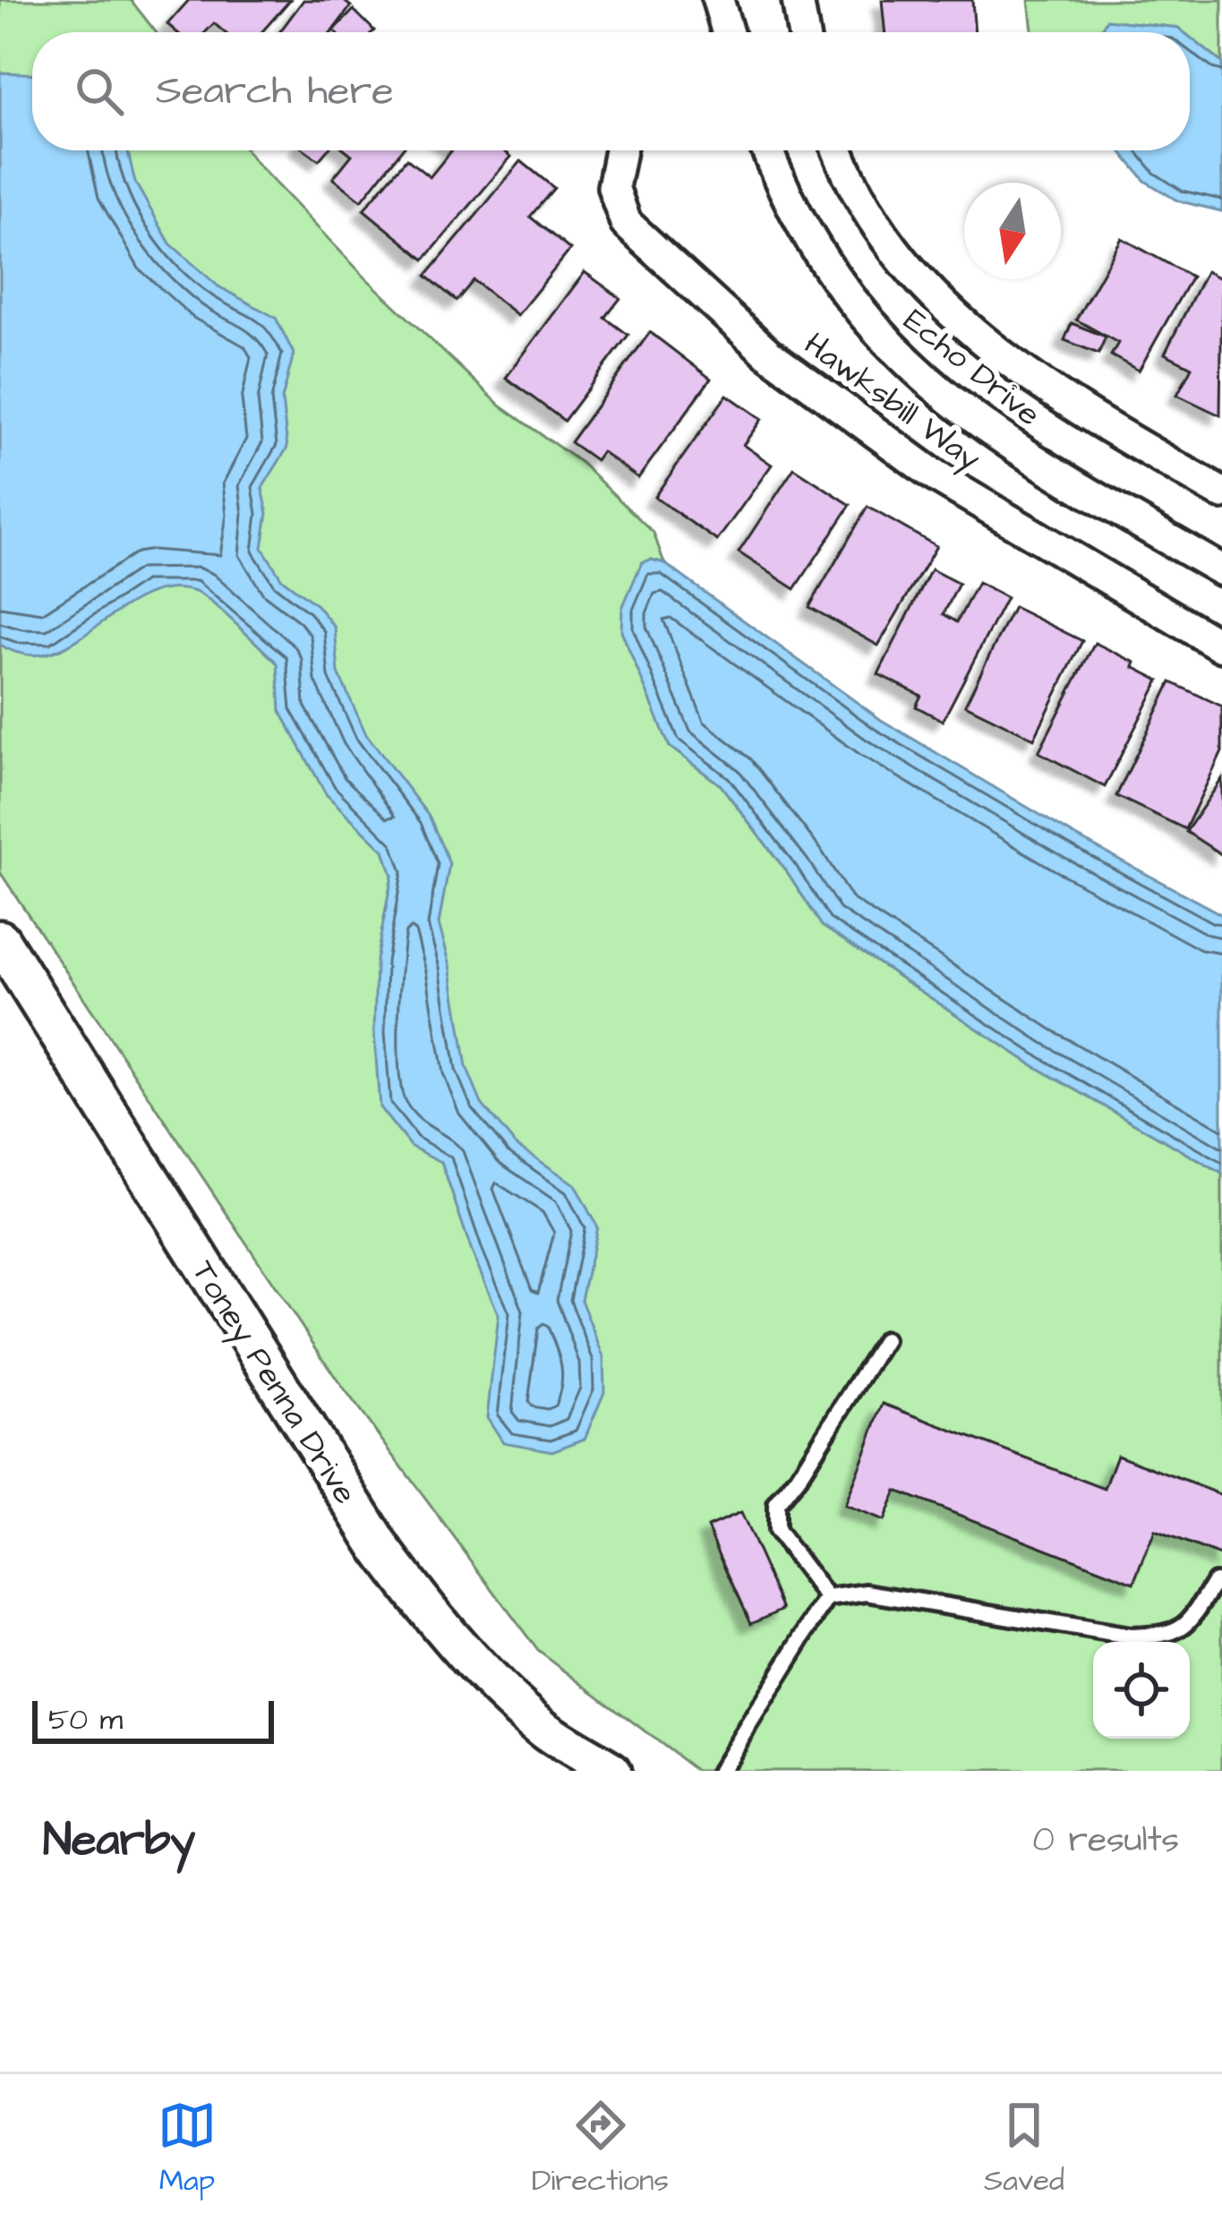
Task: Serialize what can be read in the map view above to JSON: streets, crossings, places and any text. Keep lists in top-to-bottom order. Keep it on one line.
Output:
{"streets":{"street":["Echo Drive","Hawksbill Way","Toney Penna Drive"]},"scale_bar":"50 m","north":"bottom","page":{"search":"Search here","scale":"50 m","heading":["Nearby","0 results"],"nav":["Map","Directions","Saved"]}}
